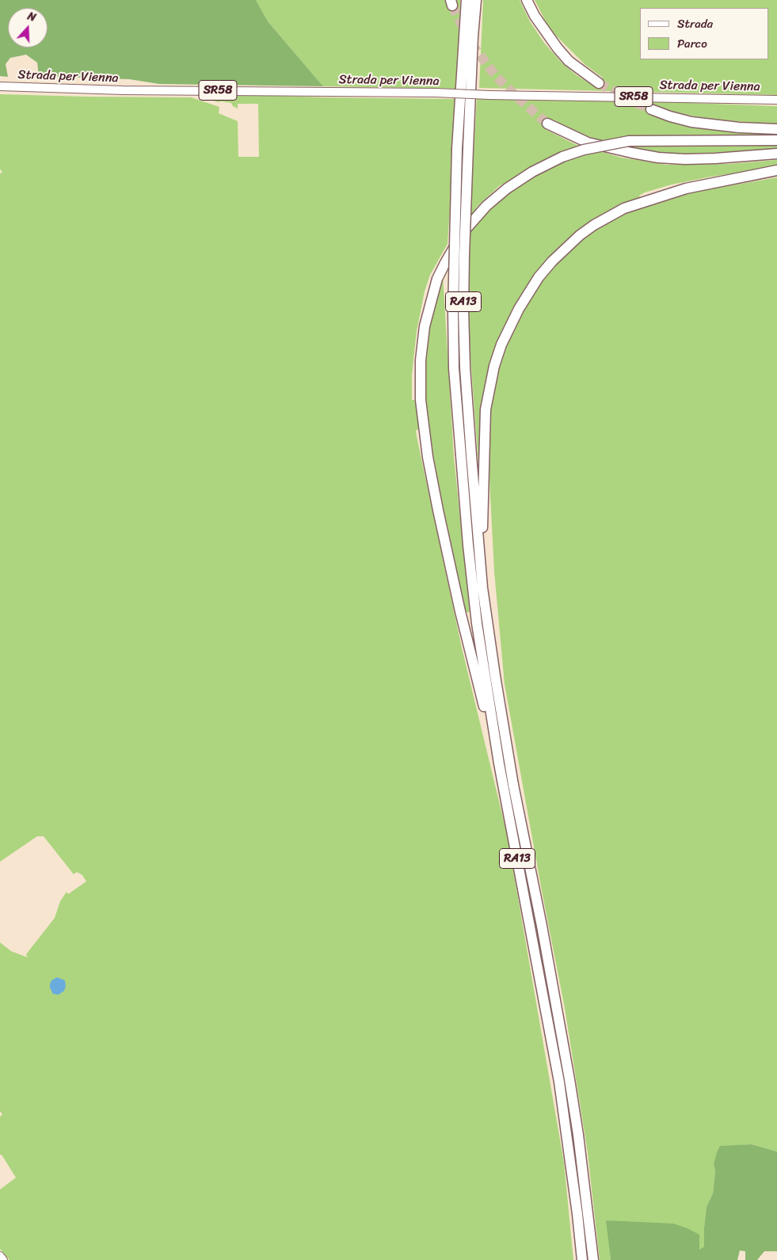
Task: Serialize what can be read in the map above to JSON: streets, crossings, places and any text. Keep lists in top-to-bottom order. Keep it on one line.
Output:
{"streets":{"highway":["RA13"],"main road":["Strada per Vienna","SR58"]},"legend":["Strada","Parco"],"north":"top"}
